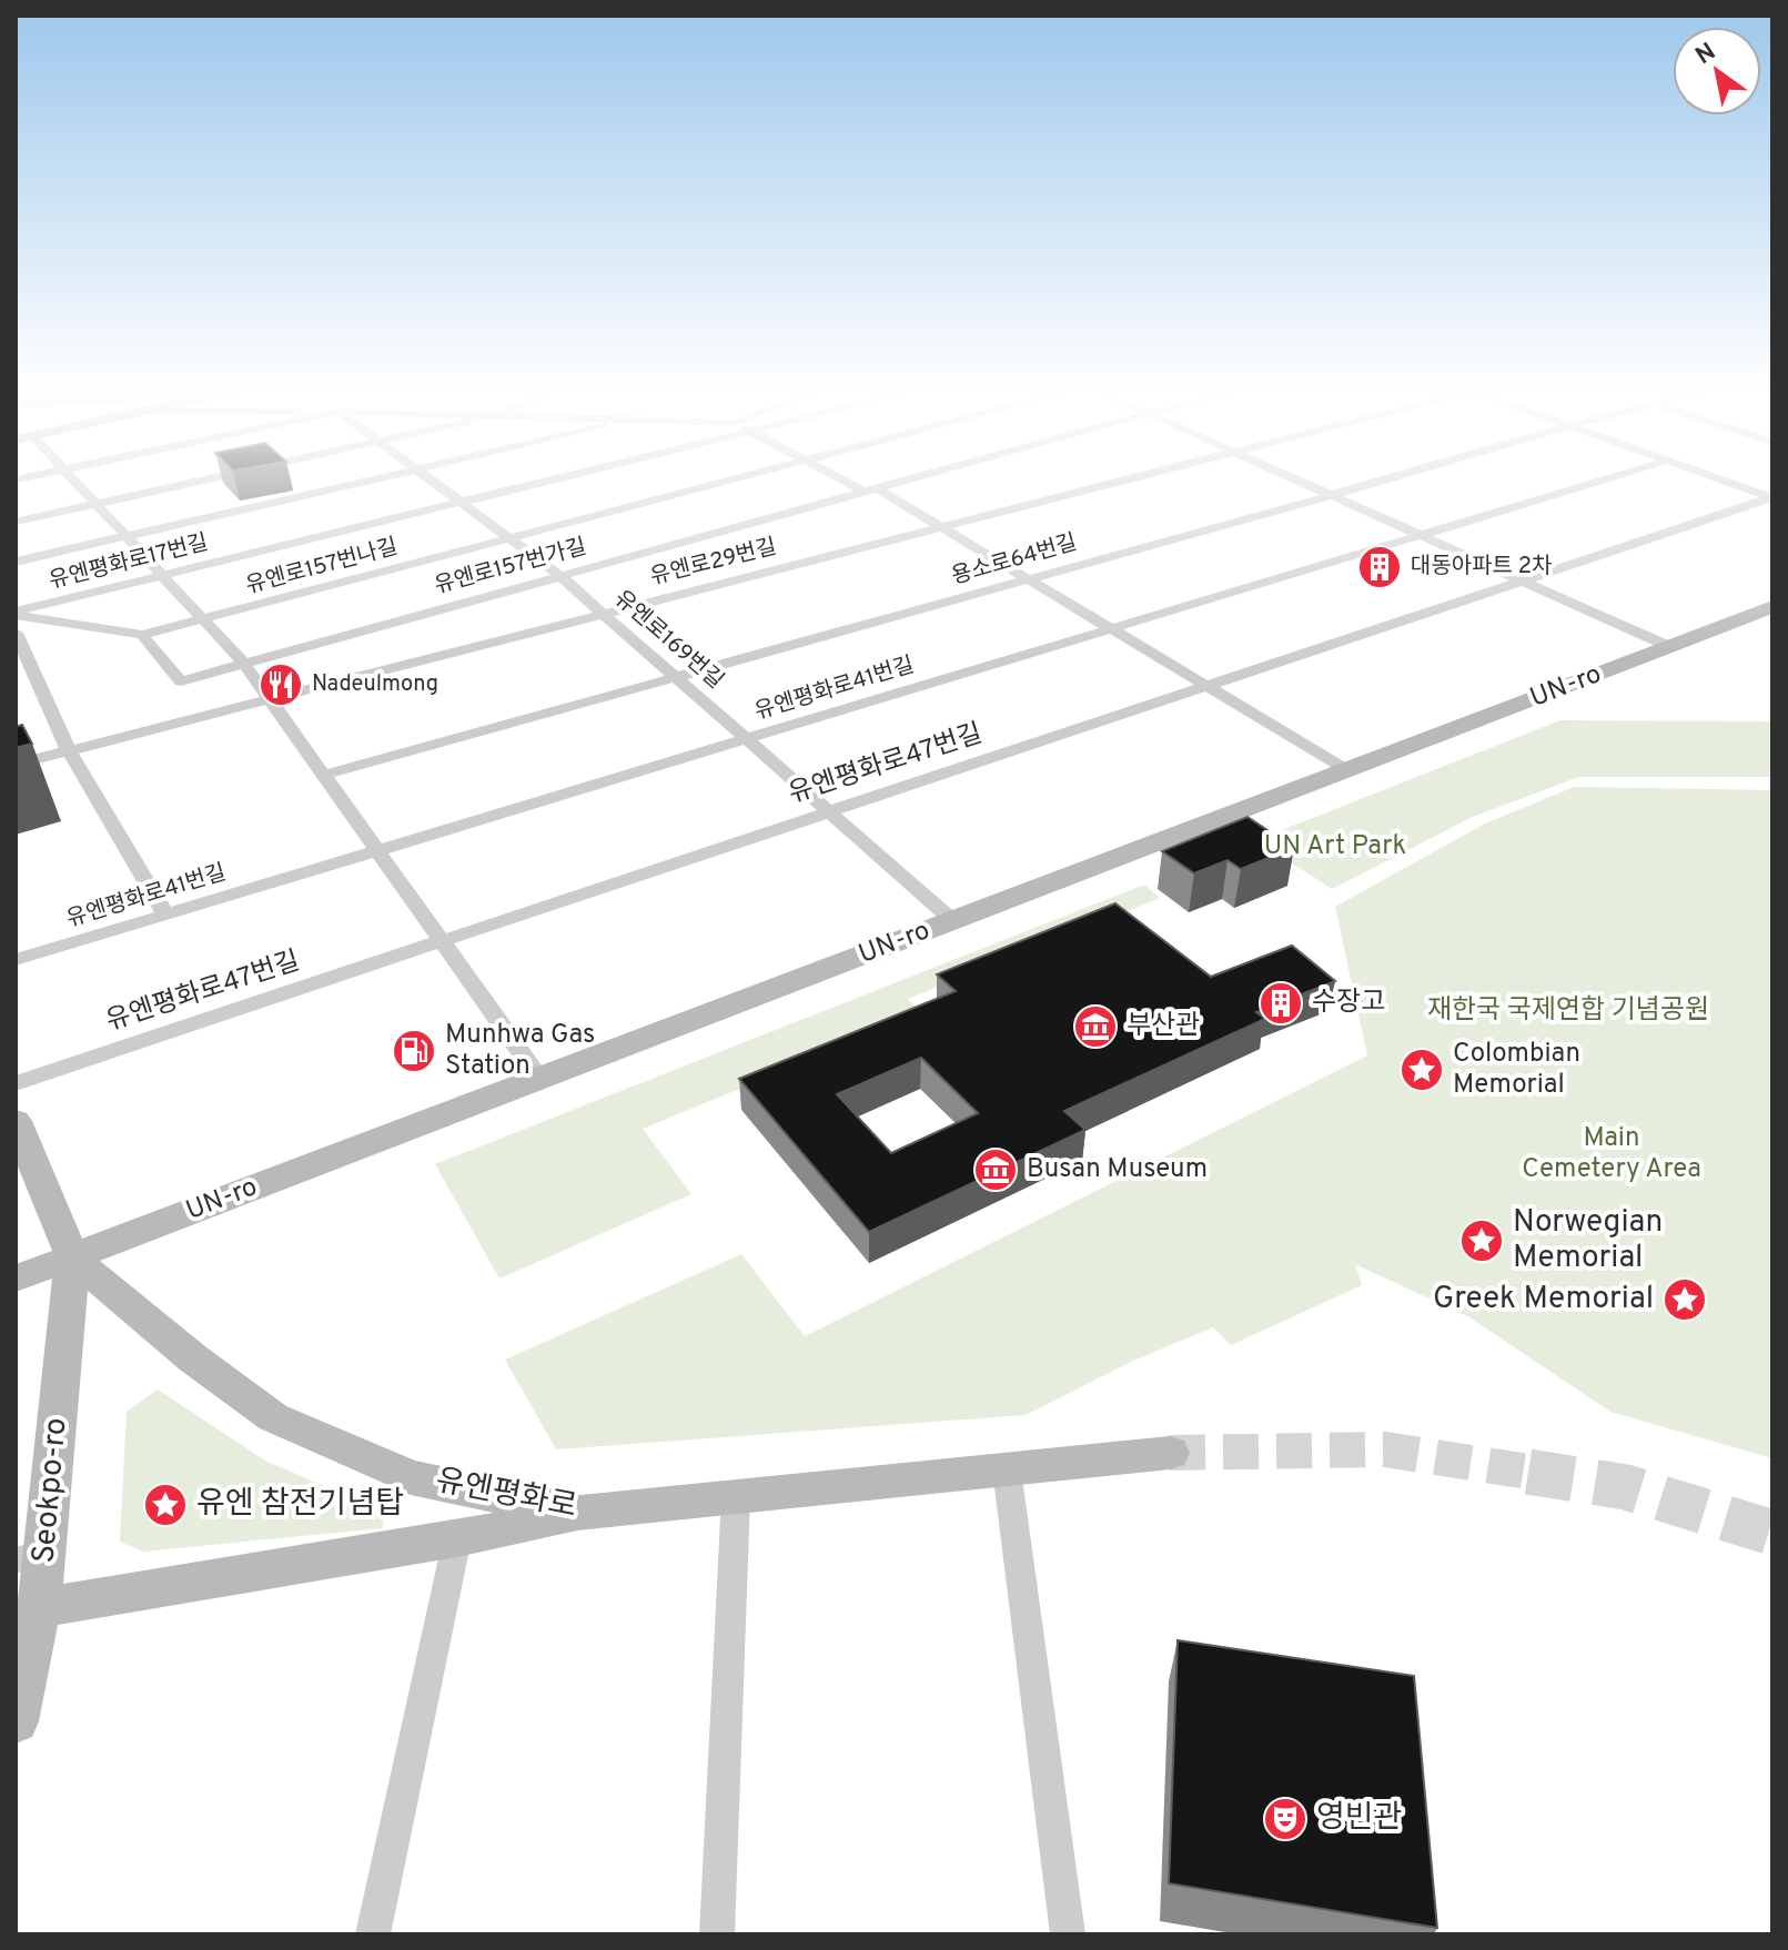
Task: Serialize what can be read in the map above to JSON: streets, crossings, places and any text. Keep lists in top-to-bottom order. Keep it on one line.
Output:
{"streets":{"main road":["UN-ro","Seokpo-ro","유엔평화로"],"street":["용소로64번길","유엔평화로17번길","유엔로29번길","유엔로157번나길","유엔로157번가길","유엔로169번길","유엔평화로41번길","유엔평화로47번길"]},"crossings":[["용소로64번길","유엔로169번길"],["유엔평화로17번길","유엔로169번길"],["유엔로29번길","유엔로169번길"],["유엔로157번나길","유엔로157번가길"],["유엔로157번나길","유엔로169번길"],["유엔로157번가길","유엔로169번길"],["유엔로169번길","UN-ro"],["유엔로169번길","유엔평화로41번길"],["유엔로169번길","유엔평화로47번길"],["UN-ro","Seokpo-ro"],["UN-ro","유엔평화로"],["Seokpo-ro","유엔평화로"]],"parks":["UN Art Park","재한국 국제연합 기념공원","Main Cemetery Area"],"places":{"building":["대동아파트 2차","수장고"],"restaurant":["Nadeulmong"],"museum":["부산관","Busan Museum"],"fuel station":["Munhwa Gas Station"],"place":["Colombian Memorial","Norwegian Memorial","Greek Memorial","유엔 참전기념탑"],"theatre":["영빈관"]},"north":"top left"}
